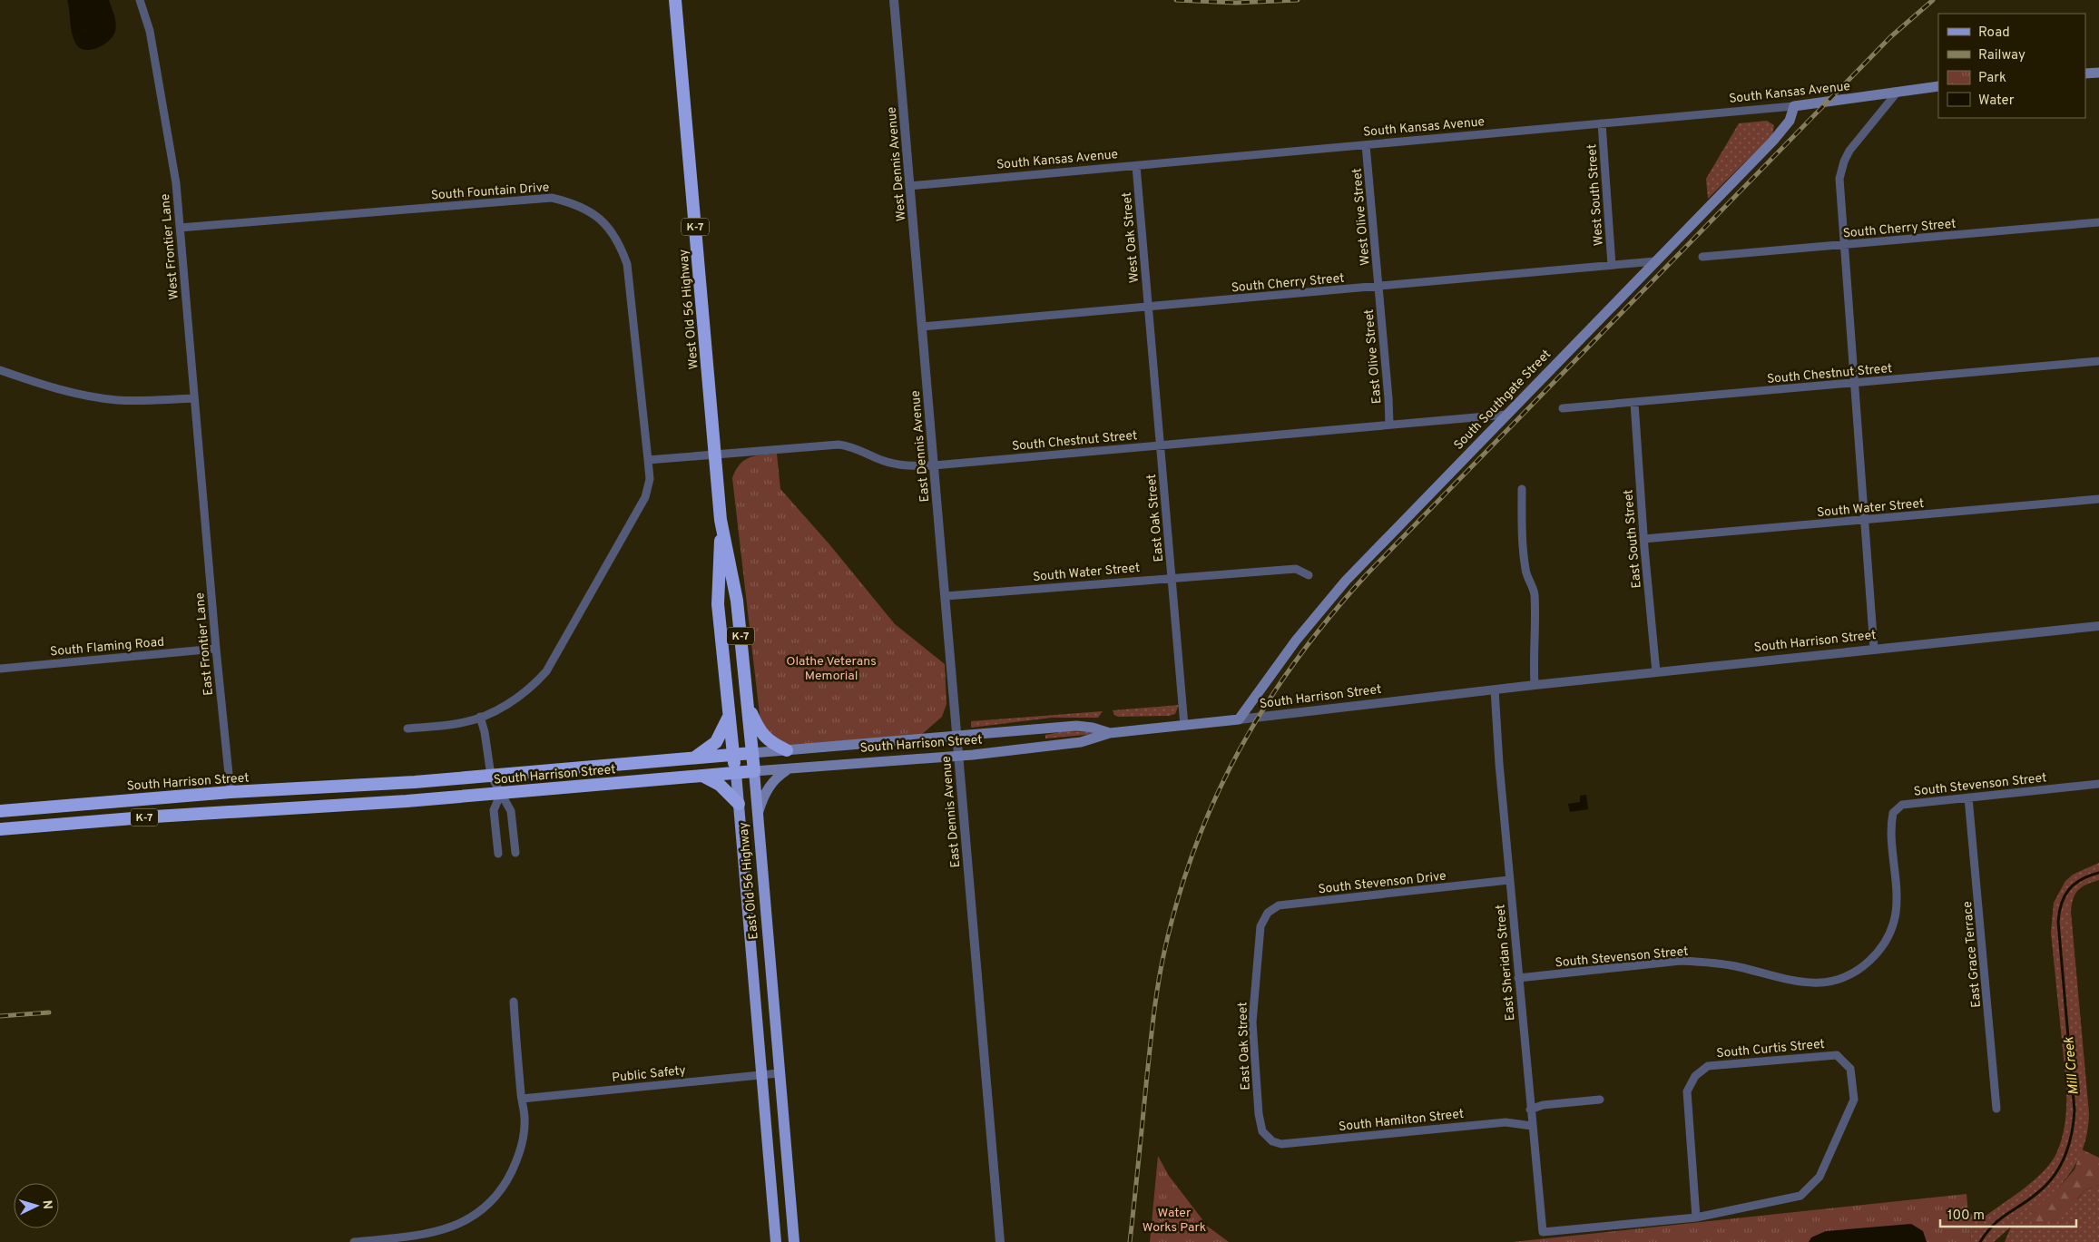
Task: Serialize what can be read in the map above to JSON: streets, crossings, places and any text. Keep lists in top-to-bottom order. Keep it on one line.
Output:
{"streets":{"highway":["K-7","West Old 56 Highway","South Harrison Street","East Old 56 Highway"],"main road":["South Kansas Avenue","South Southgate Street"],"street":["West Dennis Avenue","South Fountain Drive","West South Street","West Olive Street","South Cherry Street","West Oak Street","West Frontier Lane","East Olive Street","South Chestnut Street","East Dennis Avenue","South Water Street","East Oak Street","East South Street","East Frontier Lane","South Flaming Road","South Stevenson Street","South Stevenson Drive","East Grace Terrace","East Sheridan Street","South Curtis Street","Public Safety","South Hamilton Street"]},"crossings":[["South Kansas Avenue","West Dennis Avenue"],["South Kansas Avenue","West South Street"],["South Kansas Avenue","West Olive Street"],["South Kansas Avenue","West Oak Street"],["South Kansas Avenue","South Southgate Street"],["West Dennis Avenue","South Cherry Street"],["West Dennis Avenue","East Dennis Avenue"],["South Fountain Drive","West Frontier Lane"],["South Fountain Drive","South Chestnut Street"],["West South Street","South Cherry Street"],["West Olive Street","South Cherry Street"],["West Olive Street","East Olive Street"],["South Cherry Street","West Oak Street"],["South Cherry Street","East Olive Street"],["South Cherry Street","South Southgate Street"],["South Cherry Street","East Dennis Avenue"],["South Cherry Street","East Oak Street"],["West Oak Street","East Oak Street"],["West Frontier Lane","East Frontier Lane"],["West Old 56 Highway","South Chestnut Street"],["West Old 56 Highway","East Old 56 Highway"],["East Olive Street","South Chestnut Street"],["South Chestnut Street","South Southgate Street"],["South Chestnut Street","East Dennis Avenue"],["South Chestnut Street","East Oak Street"],["South Chestnut Street","East South Street"],["South Chestnut Street","East Old 56 Highway"],["South Southgate Street","South Harrison Street"],["East Dennis Avenue","South Water Street"],["East Dennis Avenue","South Harrison Street"],["South Water Street","East Oak Street"],["South Water Street","East South Street"],["East Oak Street","South Harrison Street"],["East Oak Street","South Stevenson Drive"],["East Oak Street","South Hamilton Street"],["East South Street","South Harrison Street"],["South Harrison Street","East Frontier Lane"],["South Harrison Street","East Old 56 Highway"],["South Harrison Street","East Sheridan Street"],["East Frontier Lane","South Flaming Road"],["South Stevenson Street","East Grace Terrace"],["South Stevenson Street","East Sheridan Street"],["East Old 56 Highway","Public Safety"],["South Stevenson Drive","East Sheridan Street"],["East Sheridan Street","South Curtis Street"],["East Sheridan Street","South Hamilton Street"]],"water":["Mill Creek"],"parks":["Olathe Veterans Memorial","Water Works Park"],"legend":["Road","Railway","Park","Water"],"scale_bar":"100 m","north":"right"}
